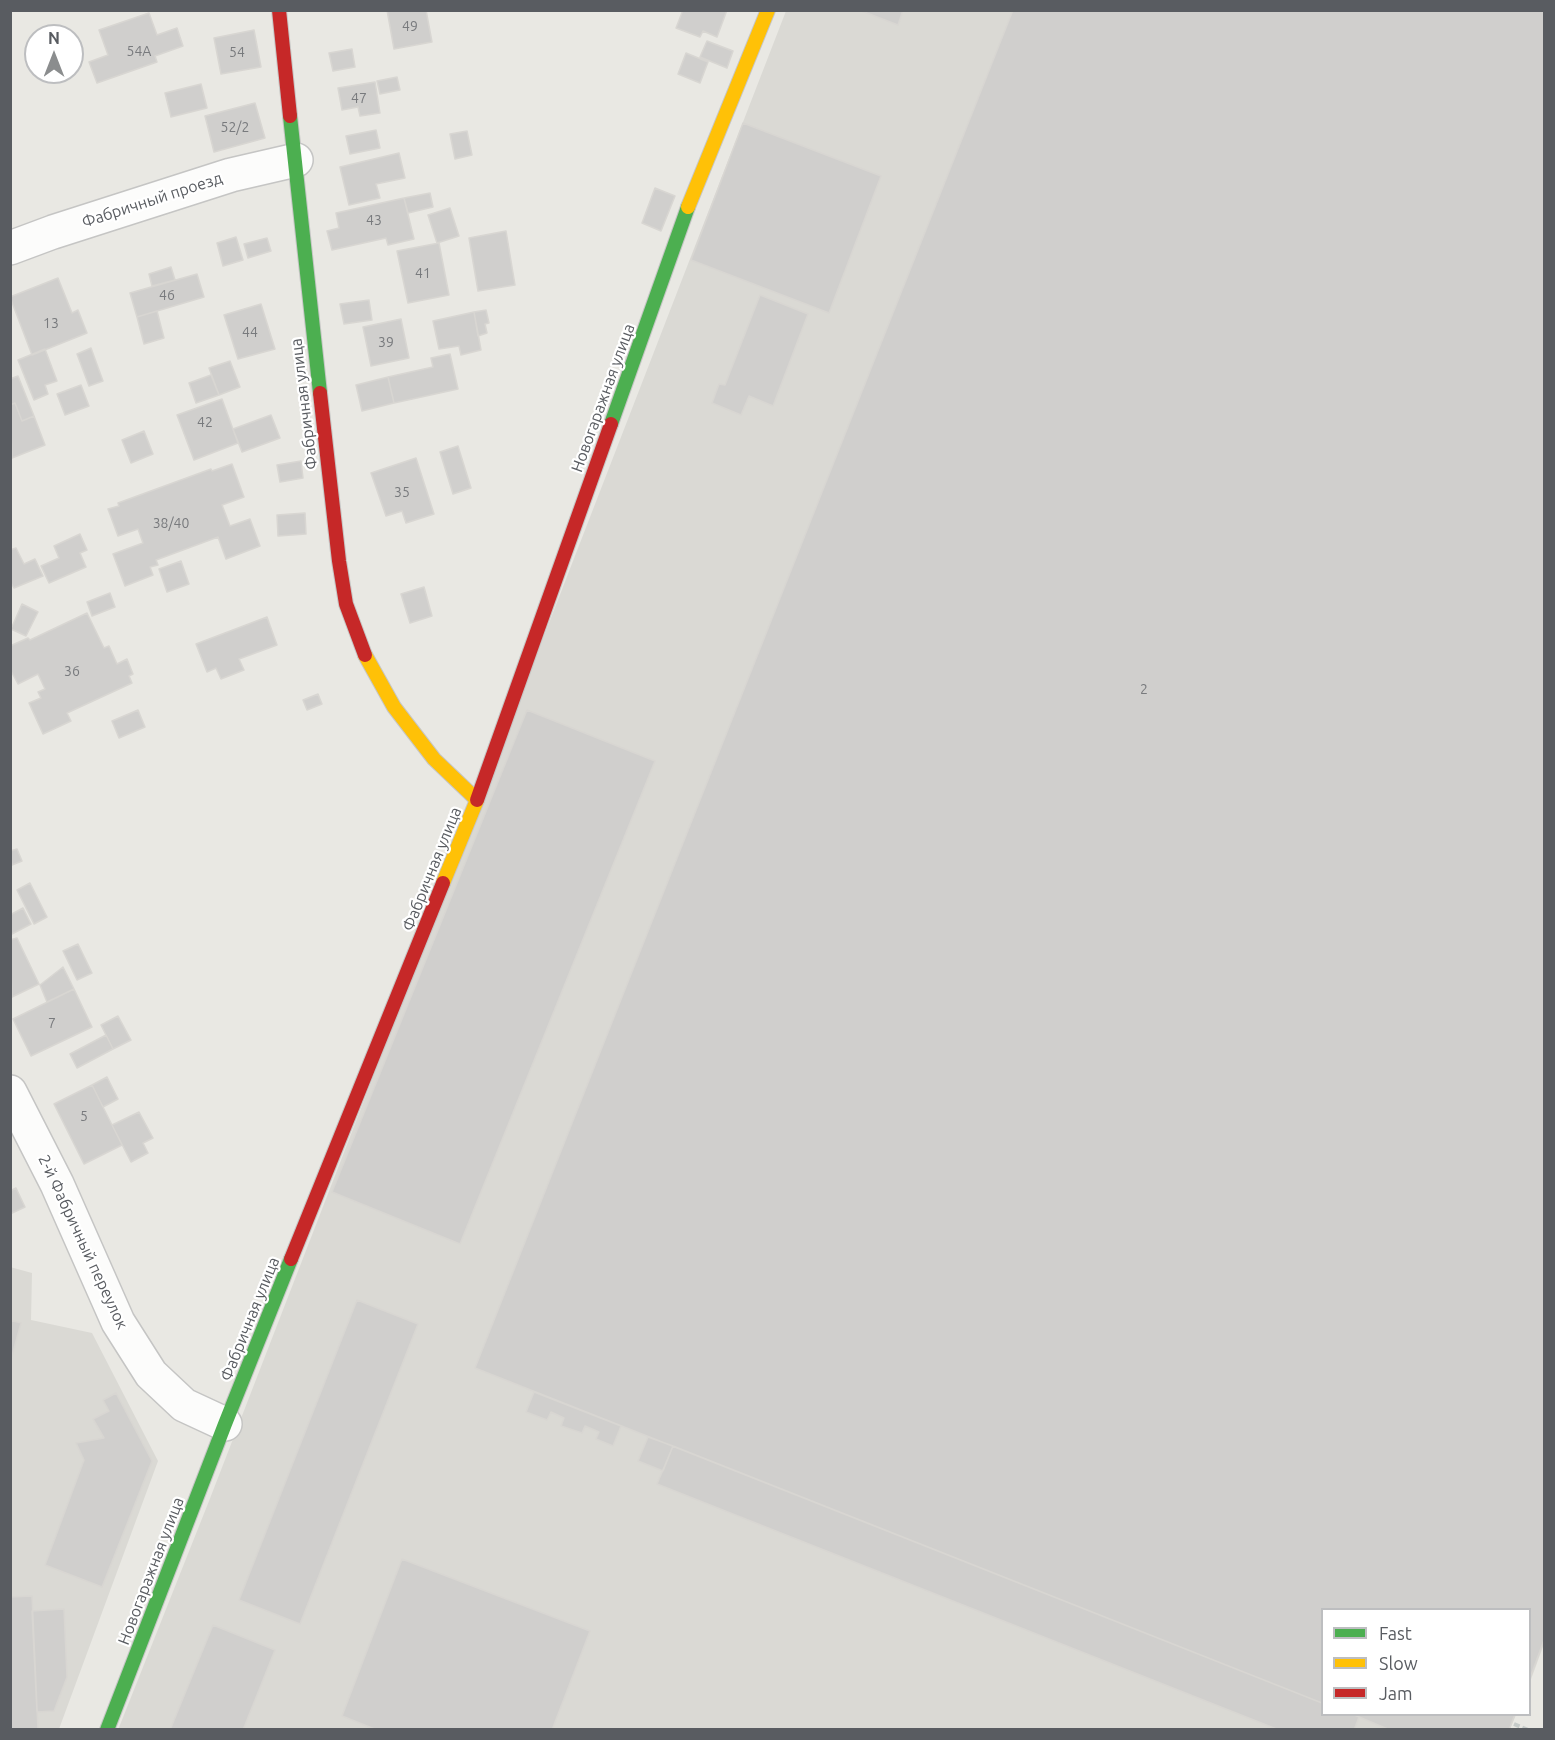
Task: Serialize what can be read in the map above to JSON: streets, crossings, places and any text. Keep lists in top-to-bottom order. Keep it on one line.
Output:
{"streets":{"street":["Фабричный проезд","Новогаражная улица","Фабричная улица","2-й Фабричный переулок"]},"crossings":[["Фабричный проезд","Фабричная улица"],["Новогаражная улица","Фабричная улица"],["Новогаражная улица","2-й Фабричный переулок"],["Фабричная улица","2-й Фабричный переулок"]],"house_numbers":["49","54А","54","47","52/2","43","41","46","13","44","39","42","35","38/40","36","2","7","5"],"legend":["Fast","Slow","Jam"],"north":"top"}
